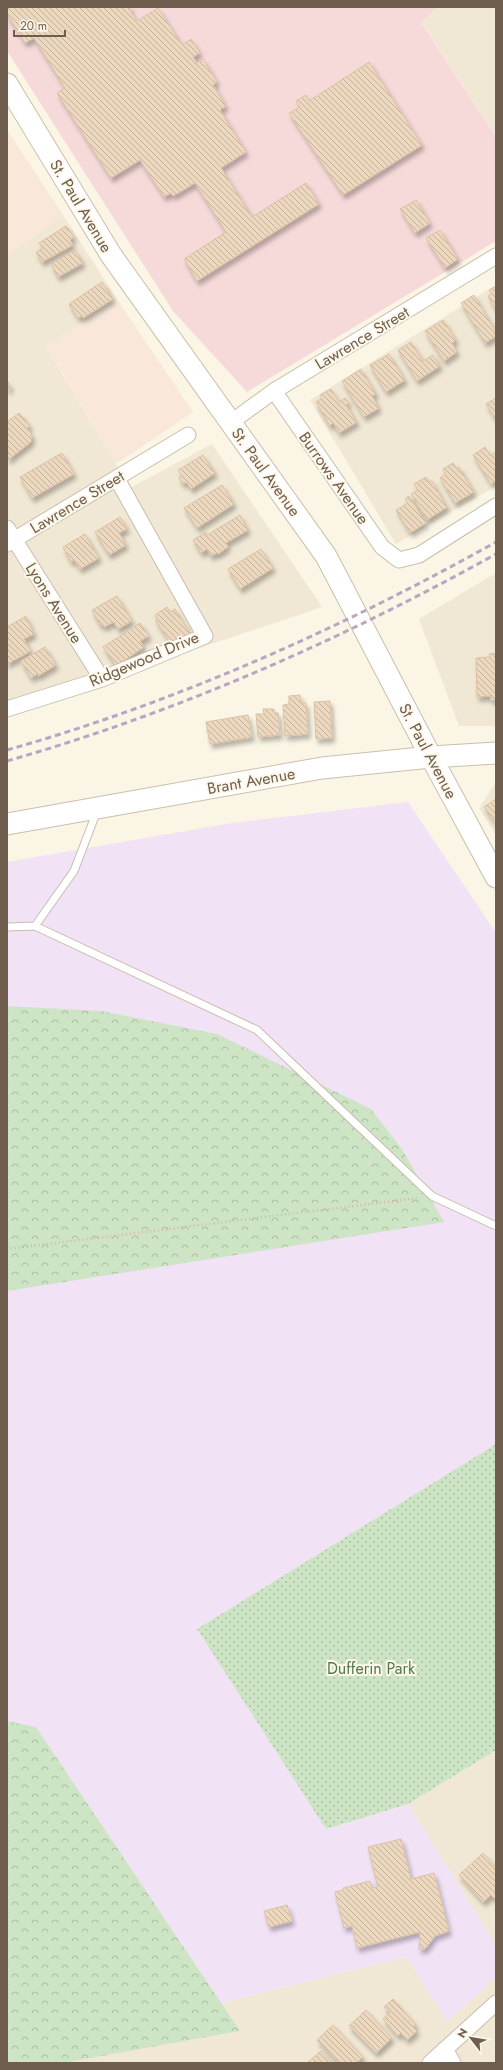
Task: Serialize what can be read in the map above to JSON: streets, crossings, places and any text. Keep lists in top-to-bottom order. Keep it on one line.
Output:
{"streets":{"main road":["St. Paul Avenue","Brant Avenue"],"street":["Lawrence Street","Burrows Avenue","Lyons Avenue","Ridgewood Drive"]},"crossings":[["St. Paul Avenue","Lawrence Street"],["St. Paul Avenue","Brant Avenue"],["Lawrence Street","Burrows Avenue"],["Lawrence Street","Lyons Avenue"],["Lawrence Street","Ridgewood Drive"],["Lyons Avenue","Ridgewood Drive"]],"parks":["Dufferin Park"],"scale_bar":"20 m","north":"top left"}
